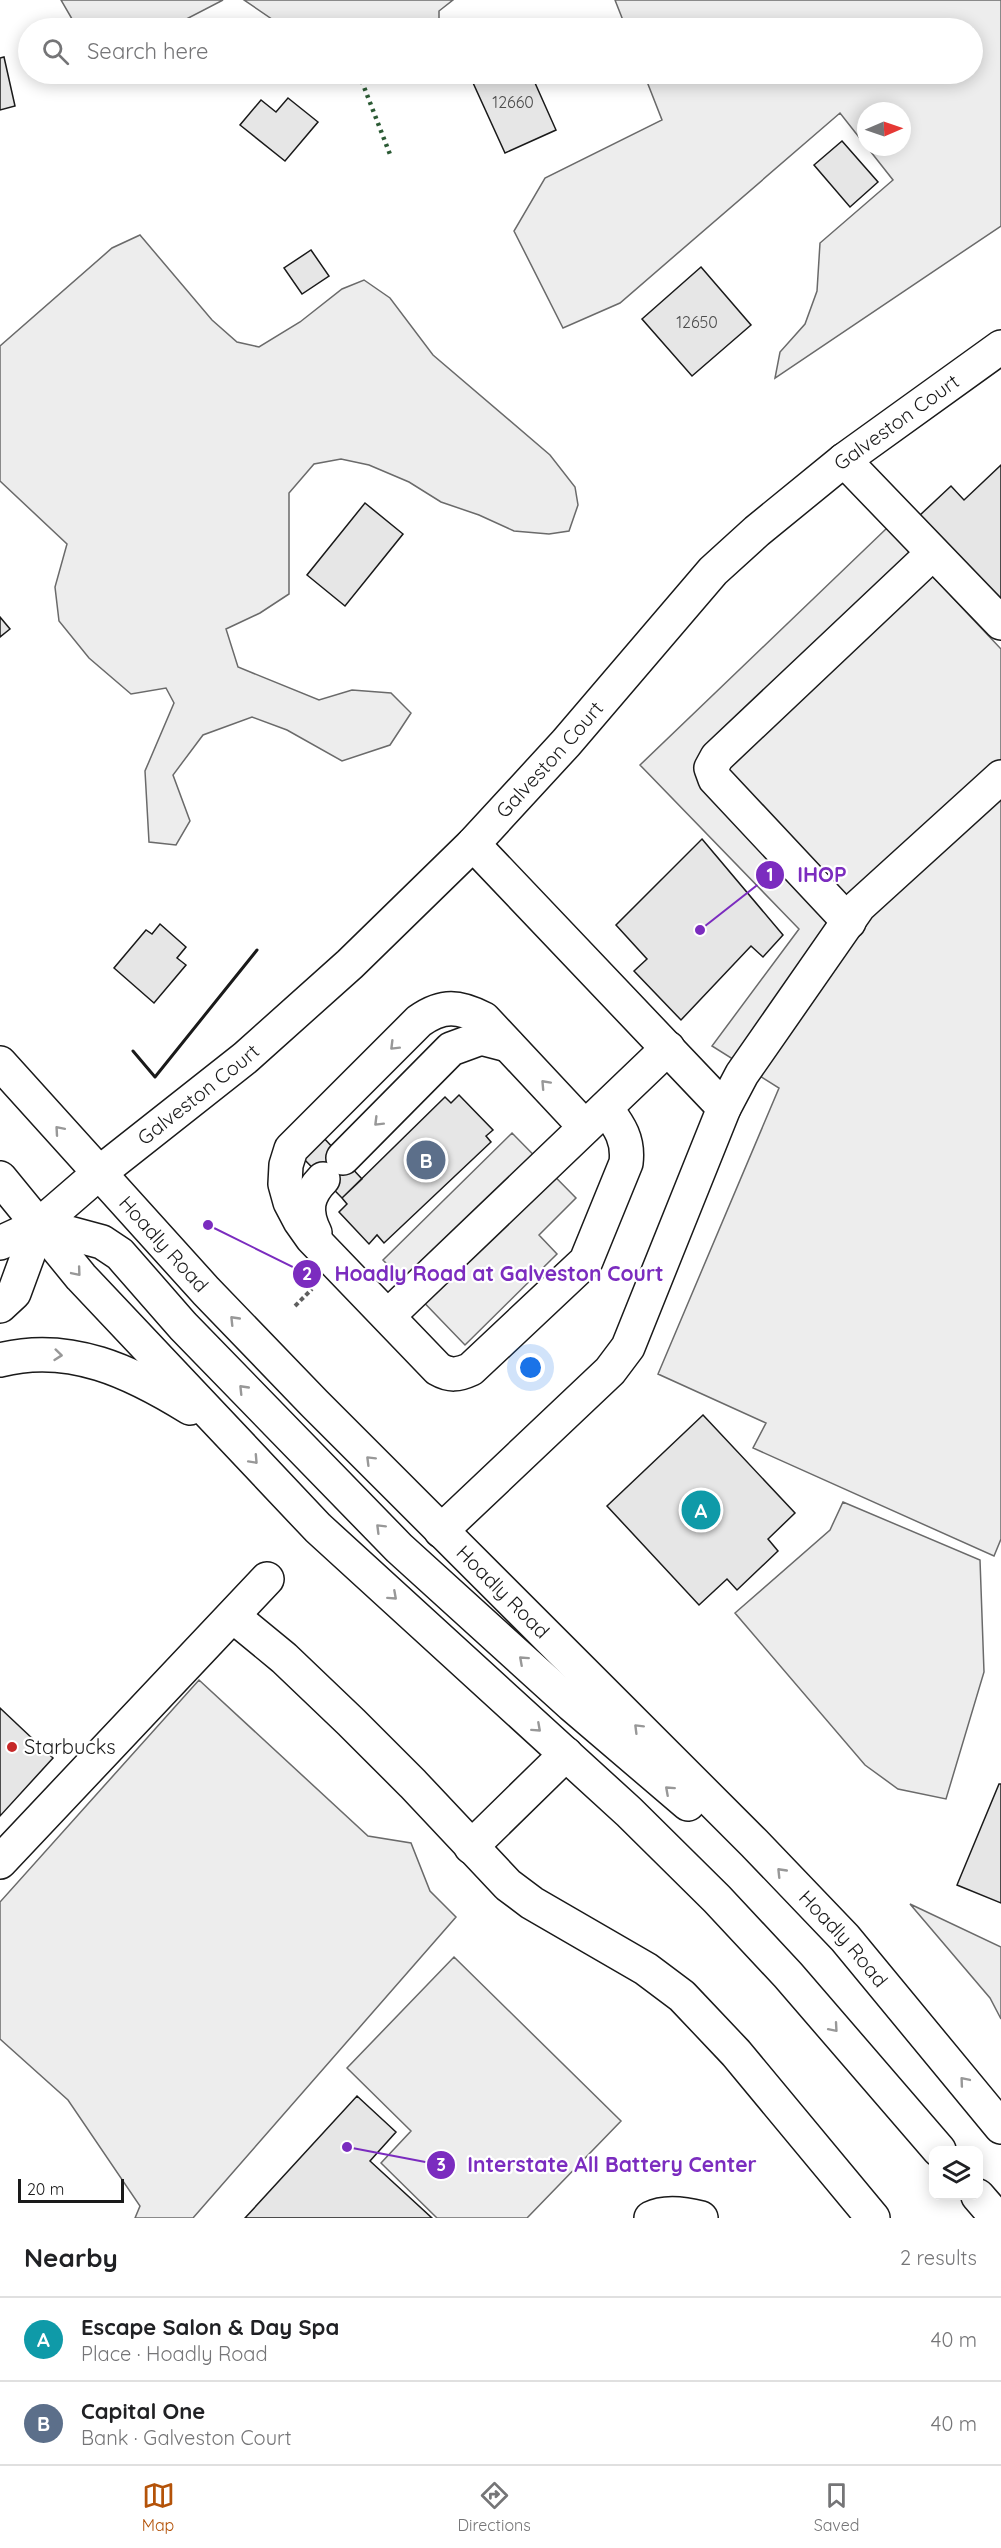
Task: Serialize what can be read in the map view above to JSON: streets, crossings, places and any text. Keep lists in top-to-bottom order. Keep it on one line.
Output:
{"streets":{"main road":["Galveston Court","Hoadly Road"]},"crossings":[["Galveston Court","Hoadly Road"]],"places":["IHOP","Hoadly Road at Galveston Court","Starbucks","Interstate All Battery Center"],"house_numbers":["12660","12650"],"scale_bar":"20 m","north":"right","page":{"search":"Search here","pins":["B","A"],"scale":"20 m","heading":["Nearby","2 results"],"list":[{"mark":"A","name":"Escape Salon & Day Spa","note":"Place · Hoadly Road","value":"40 m"},{"mark":"B","name":"Capital One","note":"Bank · Galveston Court","value":"40 m"}],"nav":["Map","Directions","Saved"]}}
